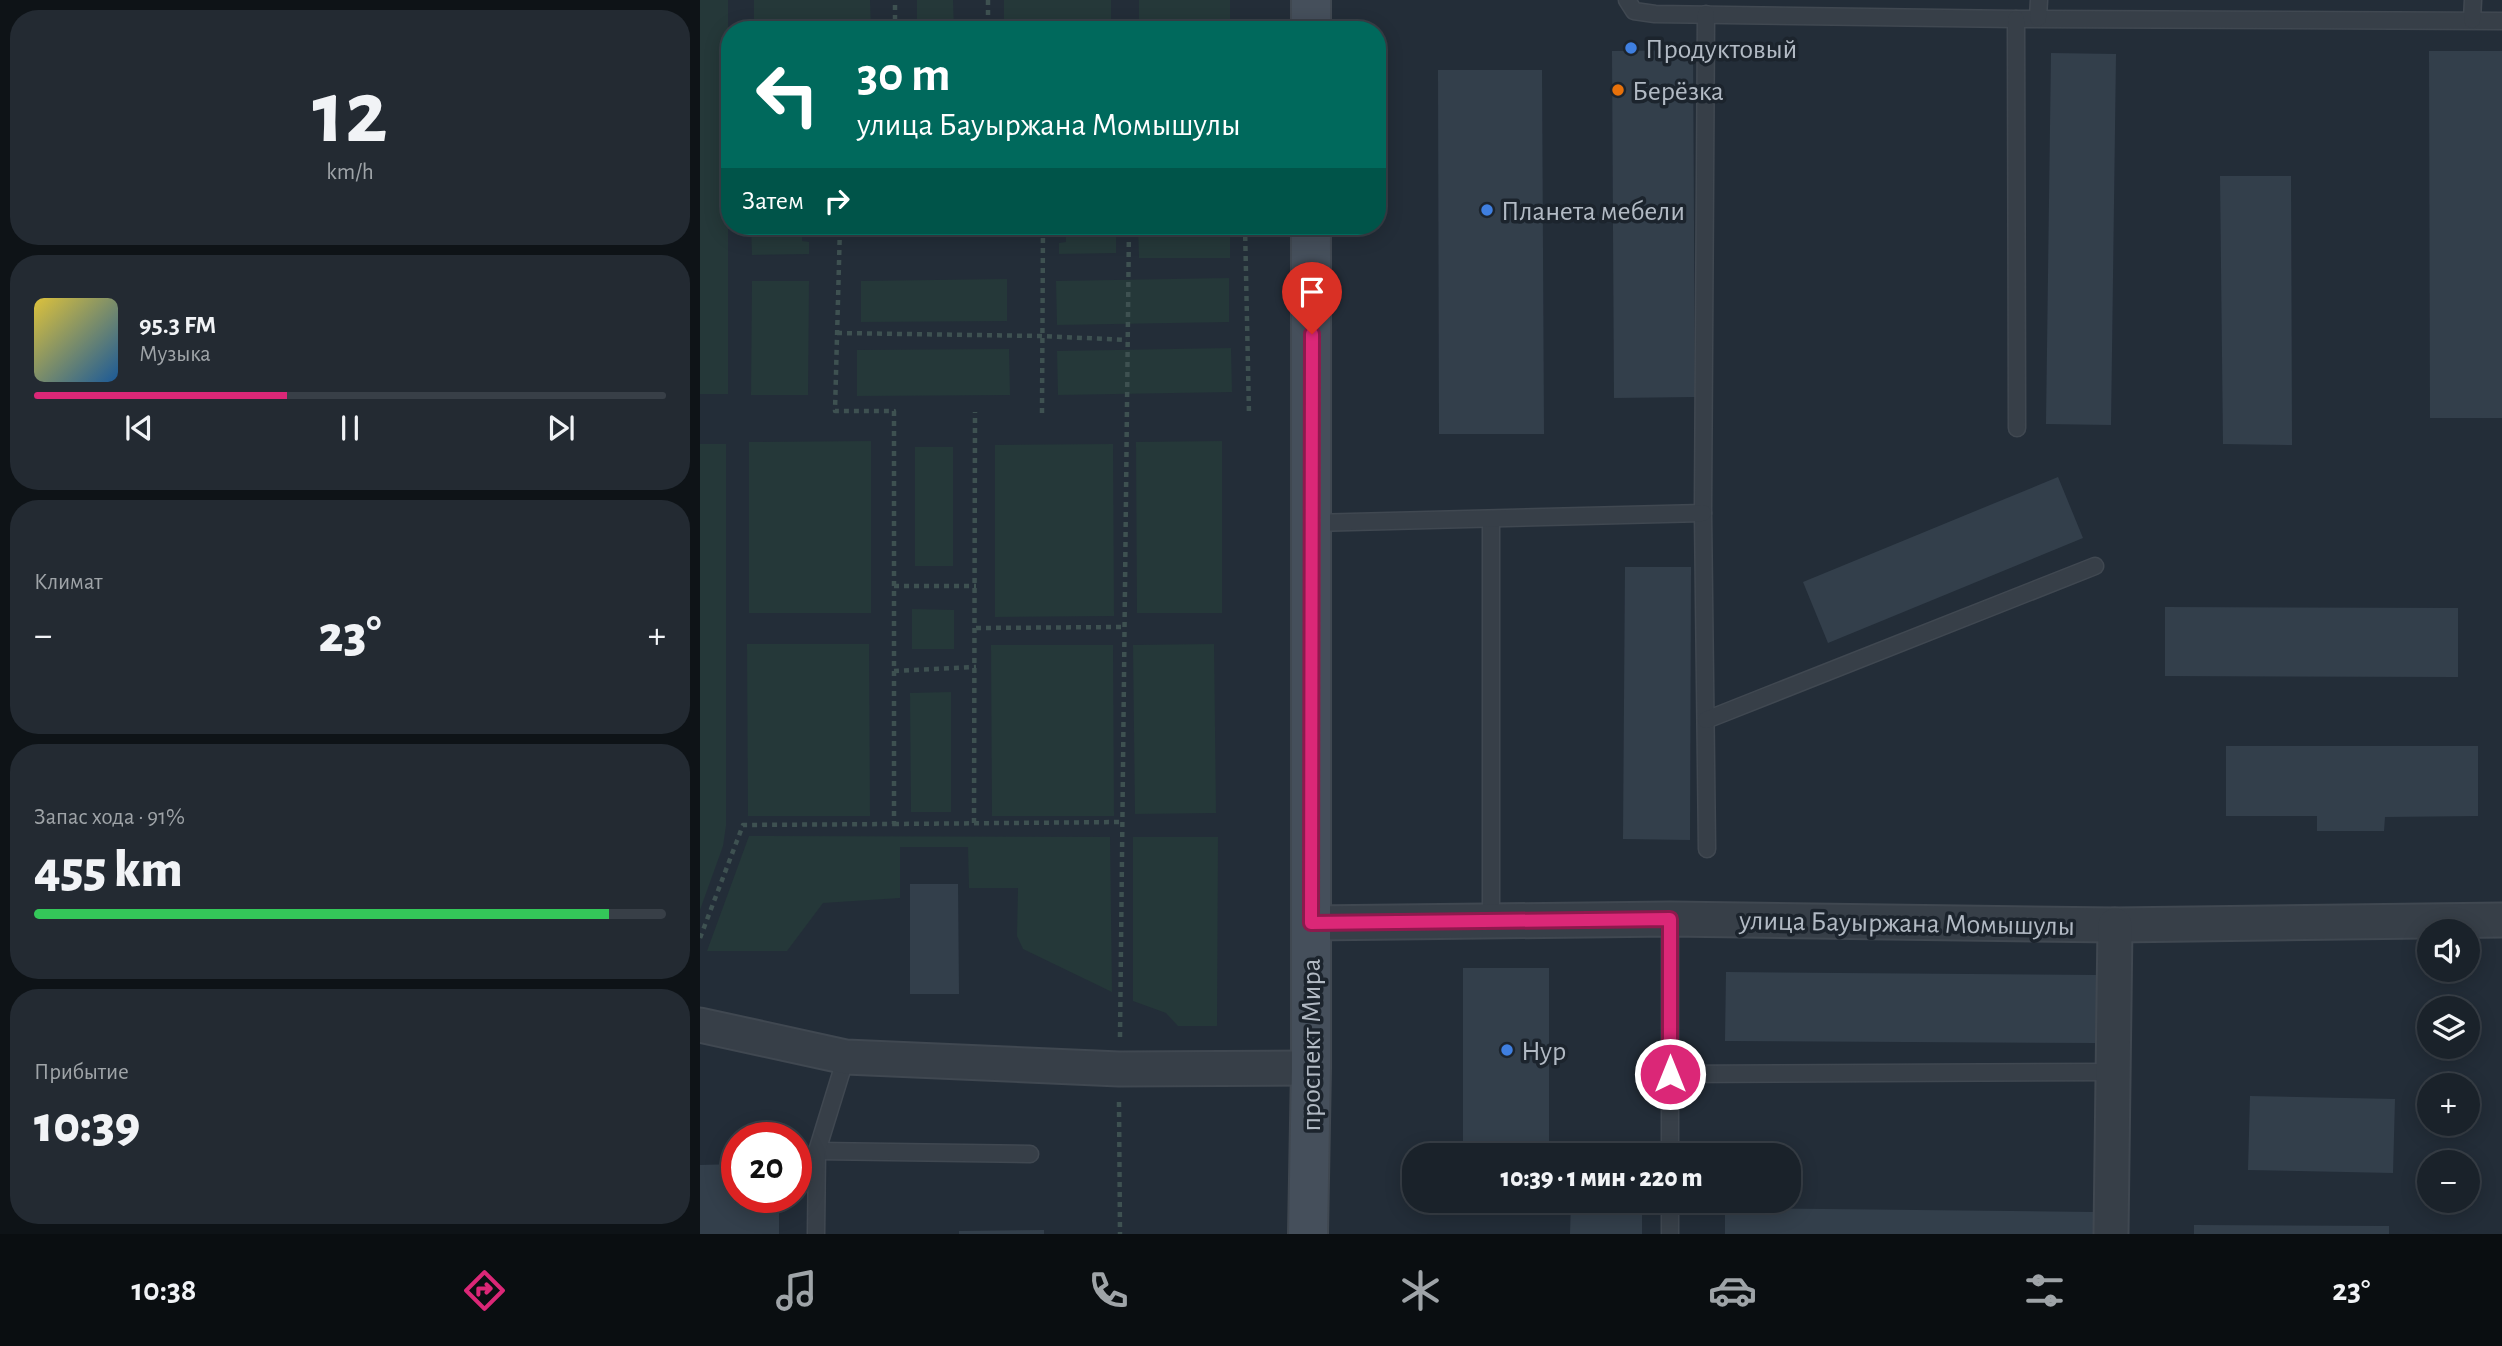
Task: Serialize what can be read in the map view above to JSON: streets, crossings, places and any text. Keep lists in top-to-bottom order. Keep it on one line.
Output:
{"streets":{"main road":["проспект Мира"],"street":["улица Бауыржана Момышулы"]},"crossings":[["улица Бауыржана Момышулы","проспект Мира"]],"places":["Продуктовый","Берёзка","Планета мебели","Нур"],"page":{"tile":[["12","km/h"],"Климат",["Запас хода · 91%","455 km"],["Прибытие","10:39"]],"turn":["30 m","улица Бауыржана Момышулы"],"then":"Затем","song":["95.3 FM","Музыка"],"heat":["−","23°","+"],"map_buttons":["+","−"],"limit":"20","trip":"10:39 · 1 мин · 220 m","tabs":["10:38","23°"]}}
